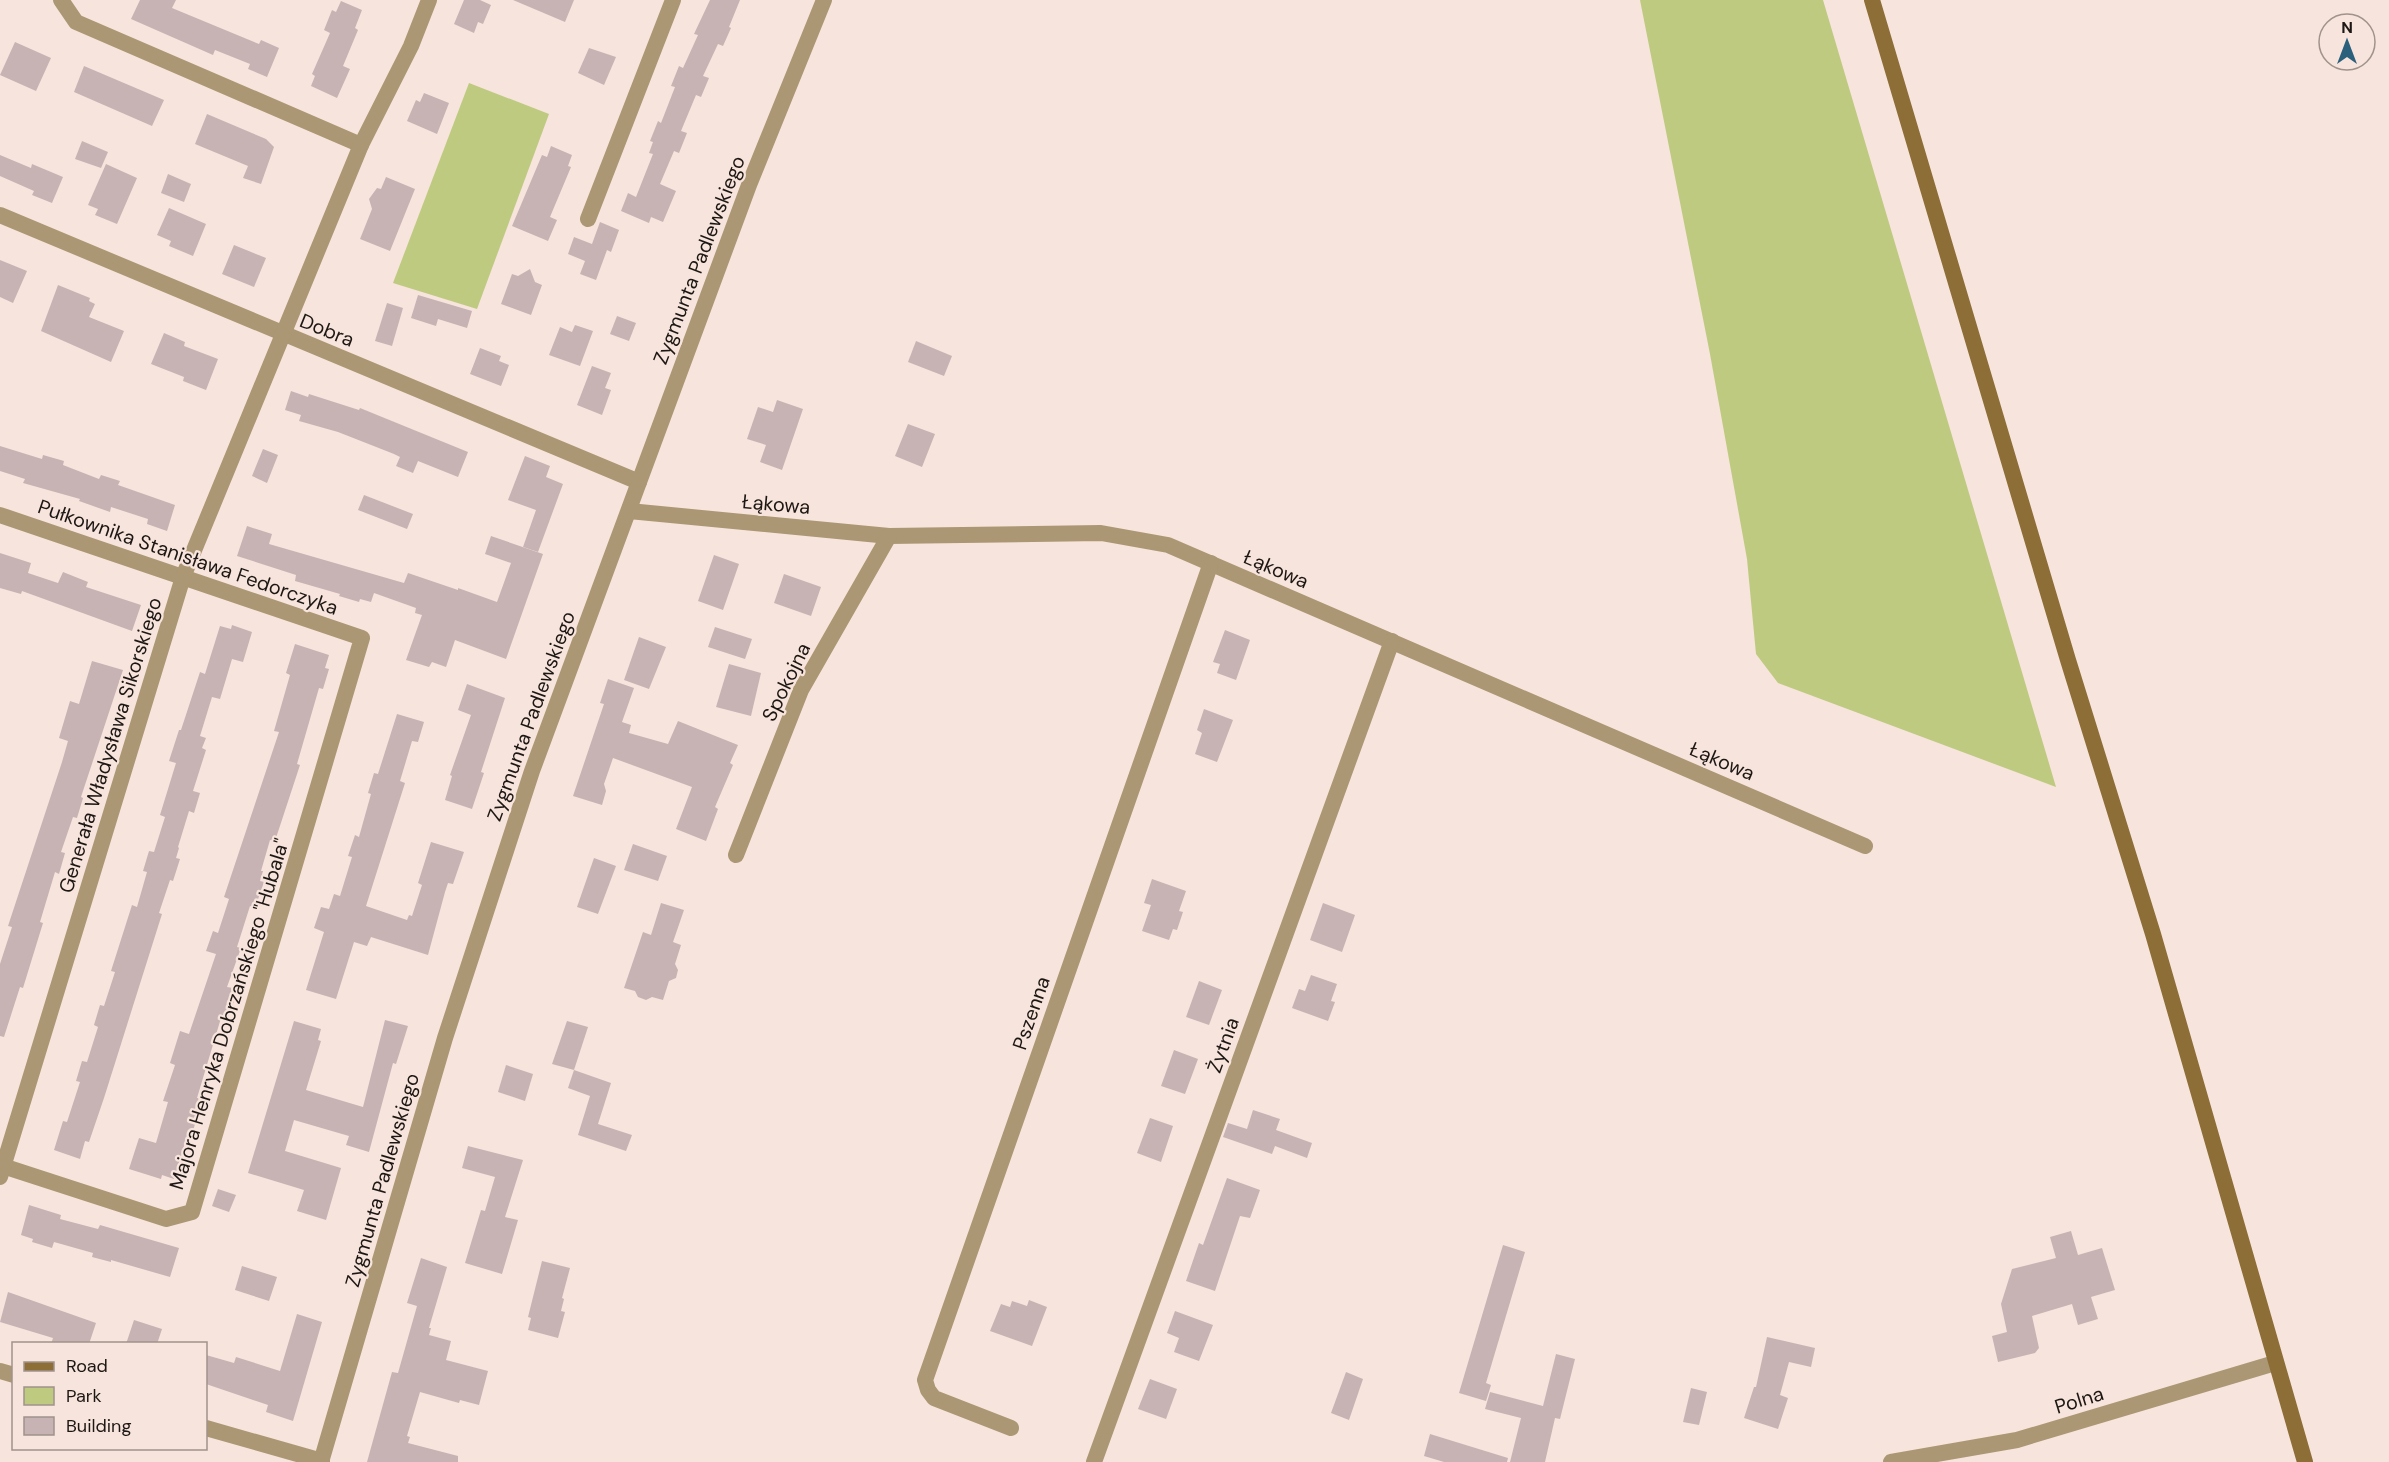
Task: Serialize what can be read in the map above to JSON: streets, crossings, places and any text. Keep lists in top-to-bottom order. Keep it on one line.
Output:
{"streets":{"street":["Zygmunta Padlewskiego","Dobra","Łąkowa","Pułkownika Stanisława Fedorczyka","Spokojna","Generała Władysława Sikorskiego","Pszenna","Majora Henryka Dobrzańskiego \"Hubala\"","Żytnia","Polna"]},"crossings":[["Zygmunta Padlewskiego","Dobra"],["Zygmunta Padlewskiego","Łąkowa"],["Dobra","Generała Władysława Sikorskiego"],["Łąkowa","Spokojna"],["Łąkowa","Pszenna"],["Łąkowa","Żytnia"],["Pułkownika Stanisława Fedorczyka","Generała Władysława Sikorskiego"],["Pułkownika Stanisława Fedorczyka","Majora Henryka Dobrzańskiego \"Hubala\""],["Generała Władysława Sikorskiego","Majora Henryka Dobrzańskiego \"Hubala\""]],"legend":["Road","Park","Building"],"north":"top"}
